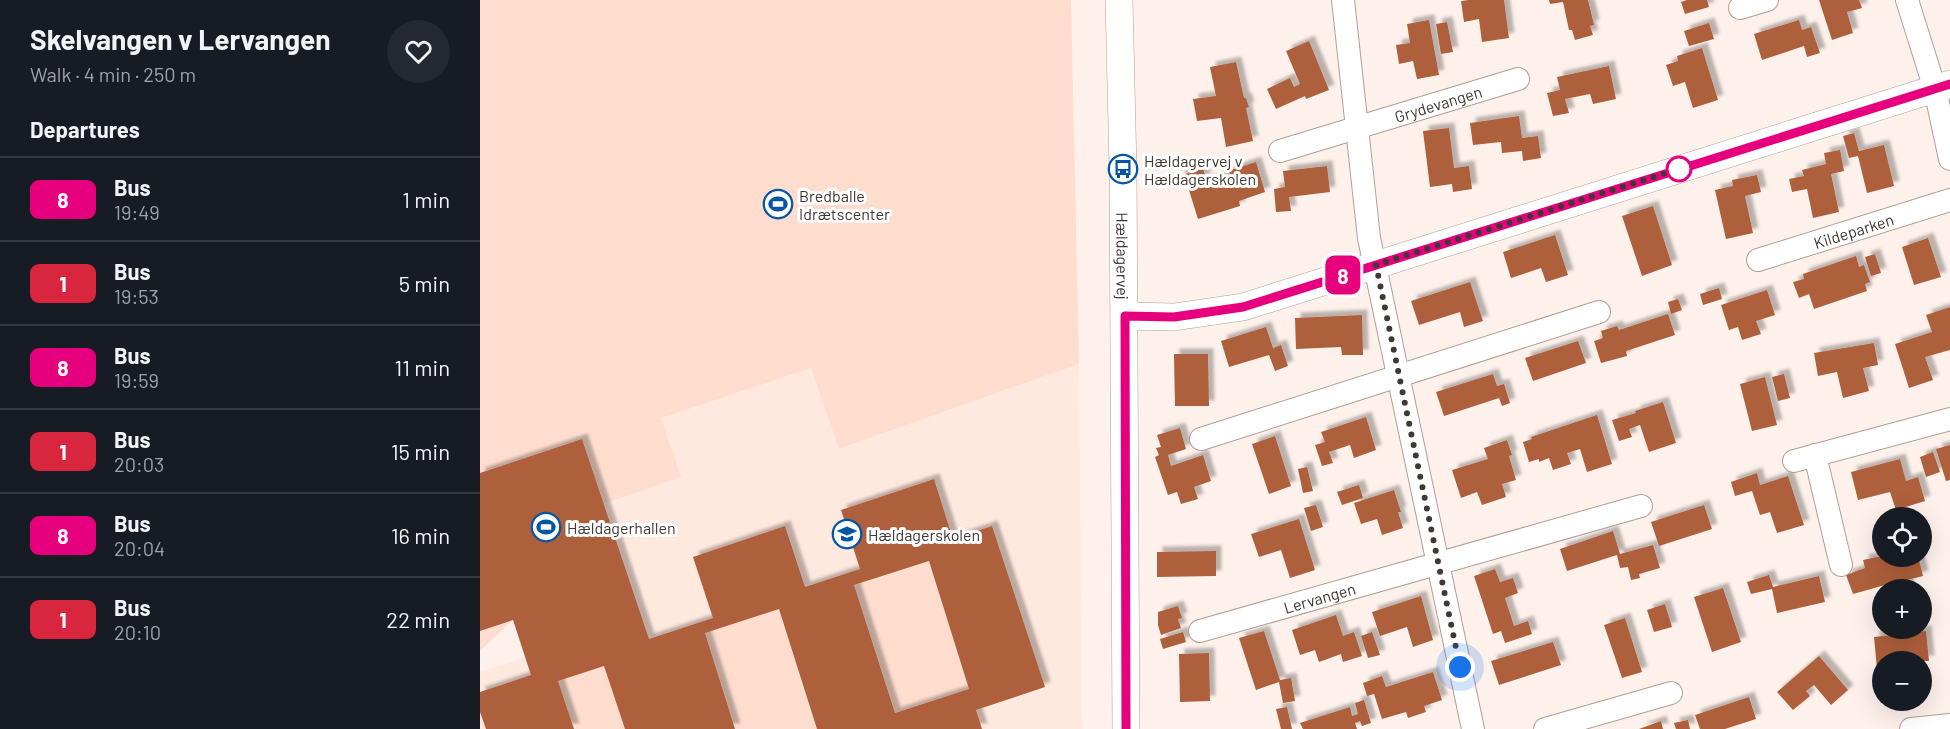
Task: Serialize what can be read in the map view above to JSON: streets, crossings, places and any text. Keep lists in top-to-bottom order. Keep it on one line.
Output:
{"streets":{"street":["Grydevangen","Kildeparken","Hældagervej","Lervangen"]},"places":{"bus stop":["Hældagervej v Hældagerskolen"],"sports":["Bredballe Idrætscenter","Hældagerhallen"],"school or university":["Hældagerskolen"]},"lines":["bus line 8"],"page":{"heading":[["Skelvangen v Lervangen","Walk · 4 min · 250 m"],"Departures"],"on_map":"8","list":[{"mark":"8","name":"Bus","note":"19:49","value":"1 min"},{"mark":"1","name":"Bus","note":"19:53","value":"5 min"},{"mark":"8","name":"Bus","note":"19:59","value":"11 min"},{"mark":"1","name":"Bus","note":"20:03","value":"15 min"},{"mark":"8","name":"Bus","note":"20:04","value":"16 min"},{"mark":"1","name":"Bus","note":"20:10","value":"22 min"}],"map_buttons":["+","−"]}}
